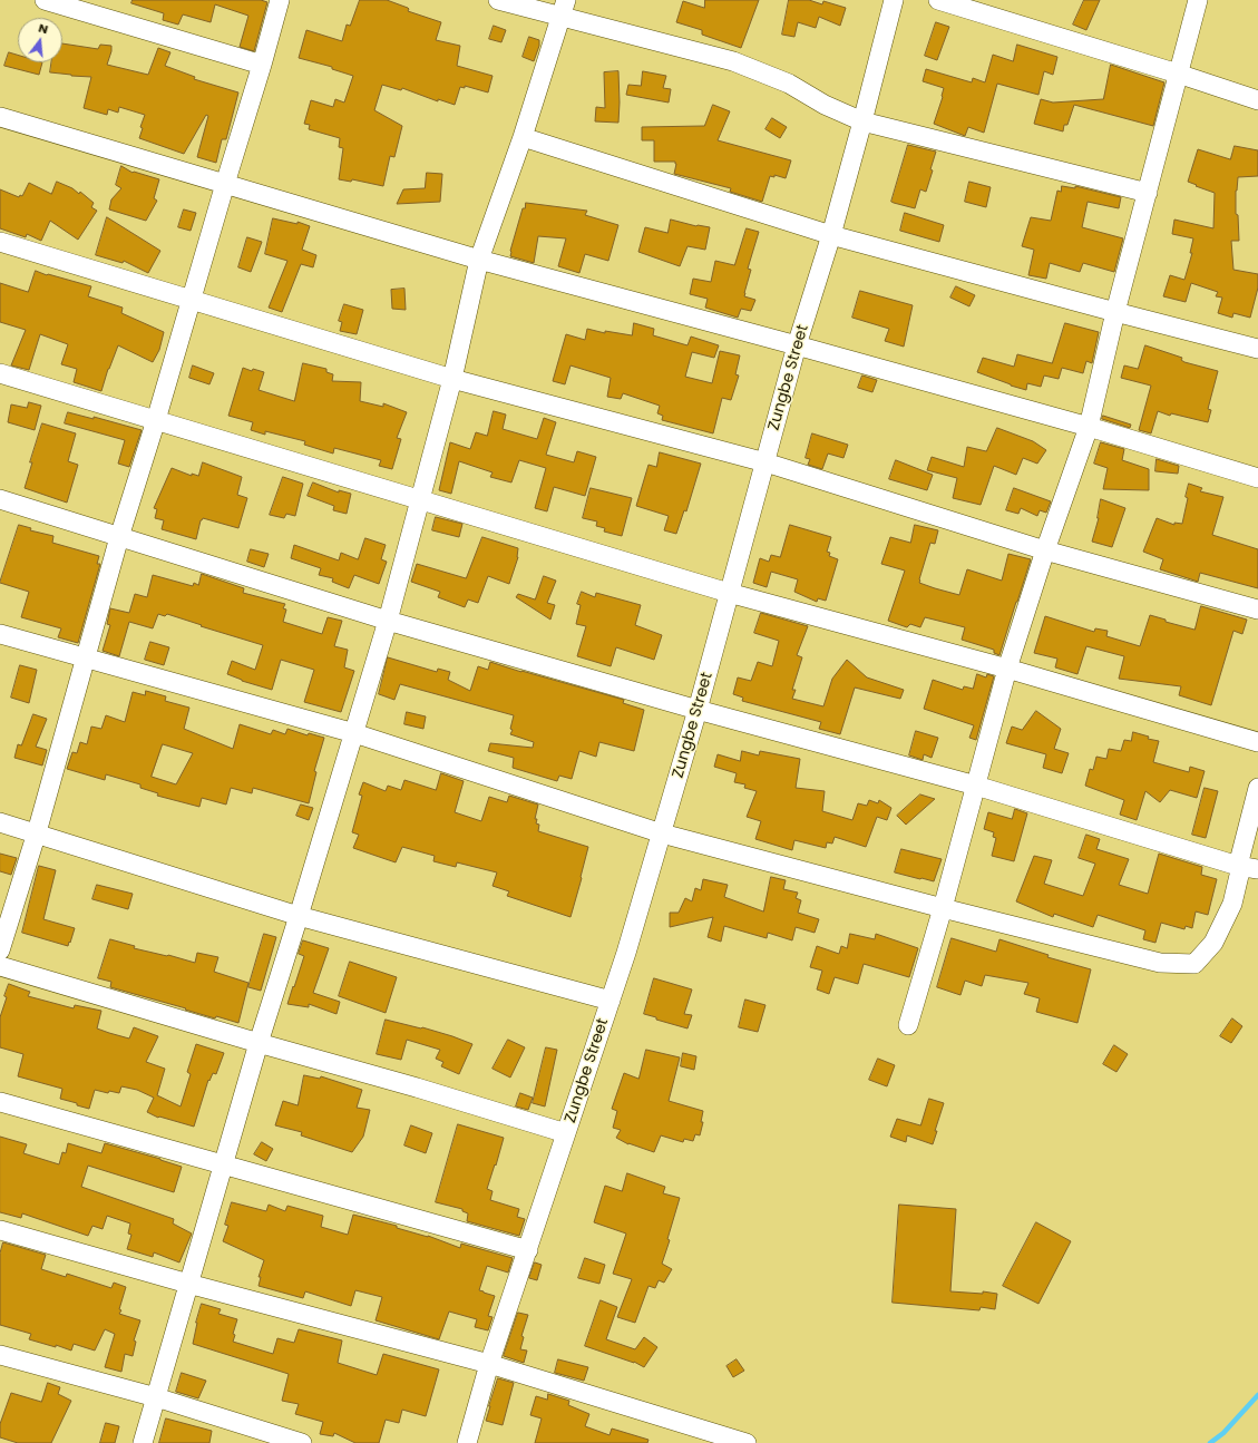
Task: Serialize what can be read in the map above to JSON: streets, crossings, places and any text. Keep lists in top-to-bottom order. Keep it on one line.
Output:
{"streets":{"street":["Zungbe Street"]},"north":"top"}
